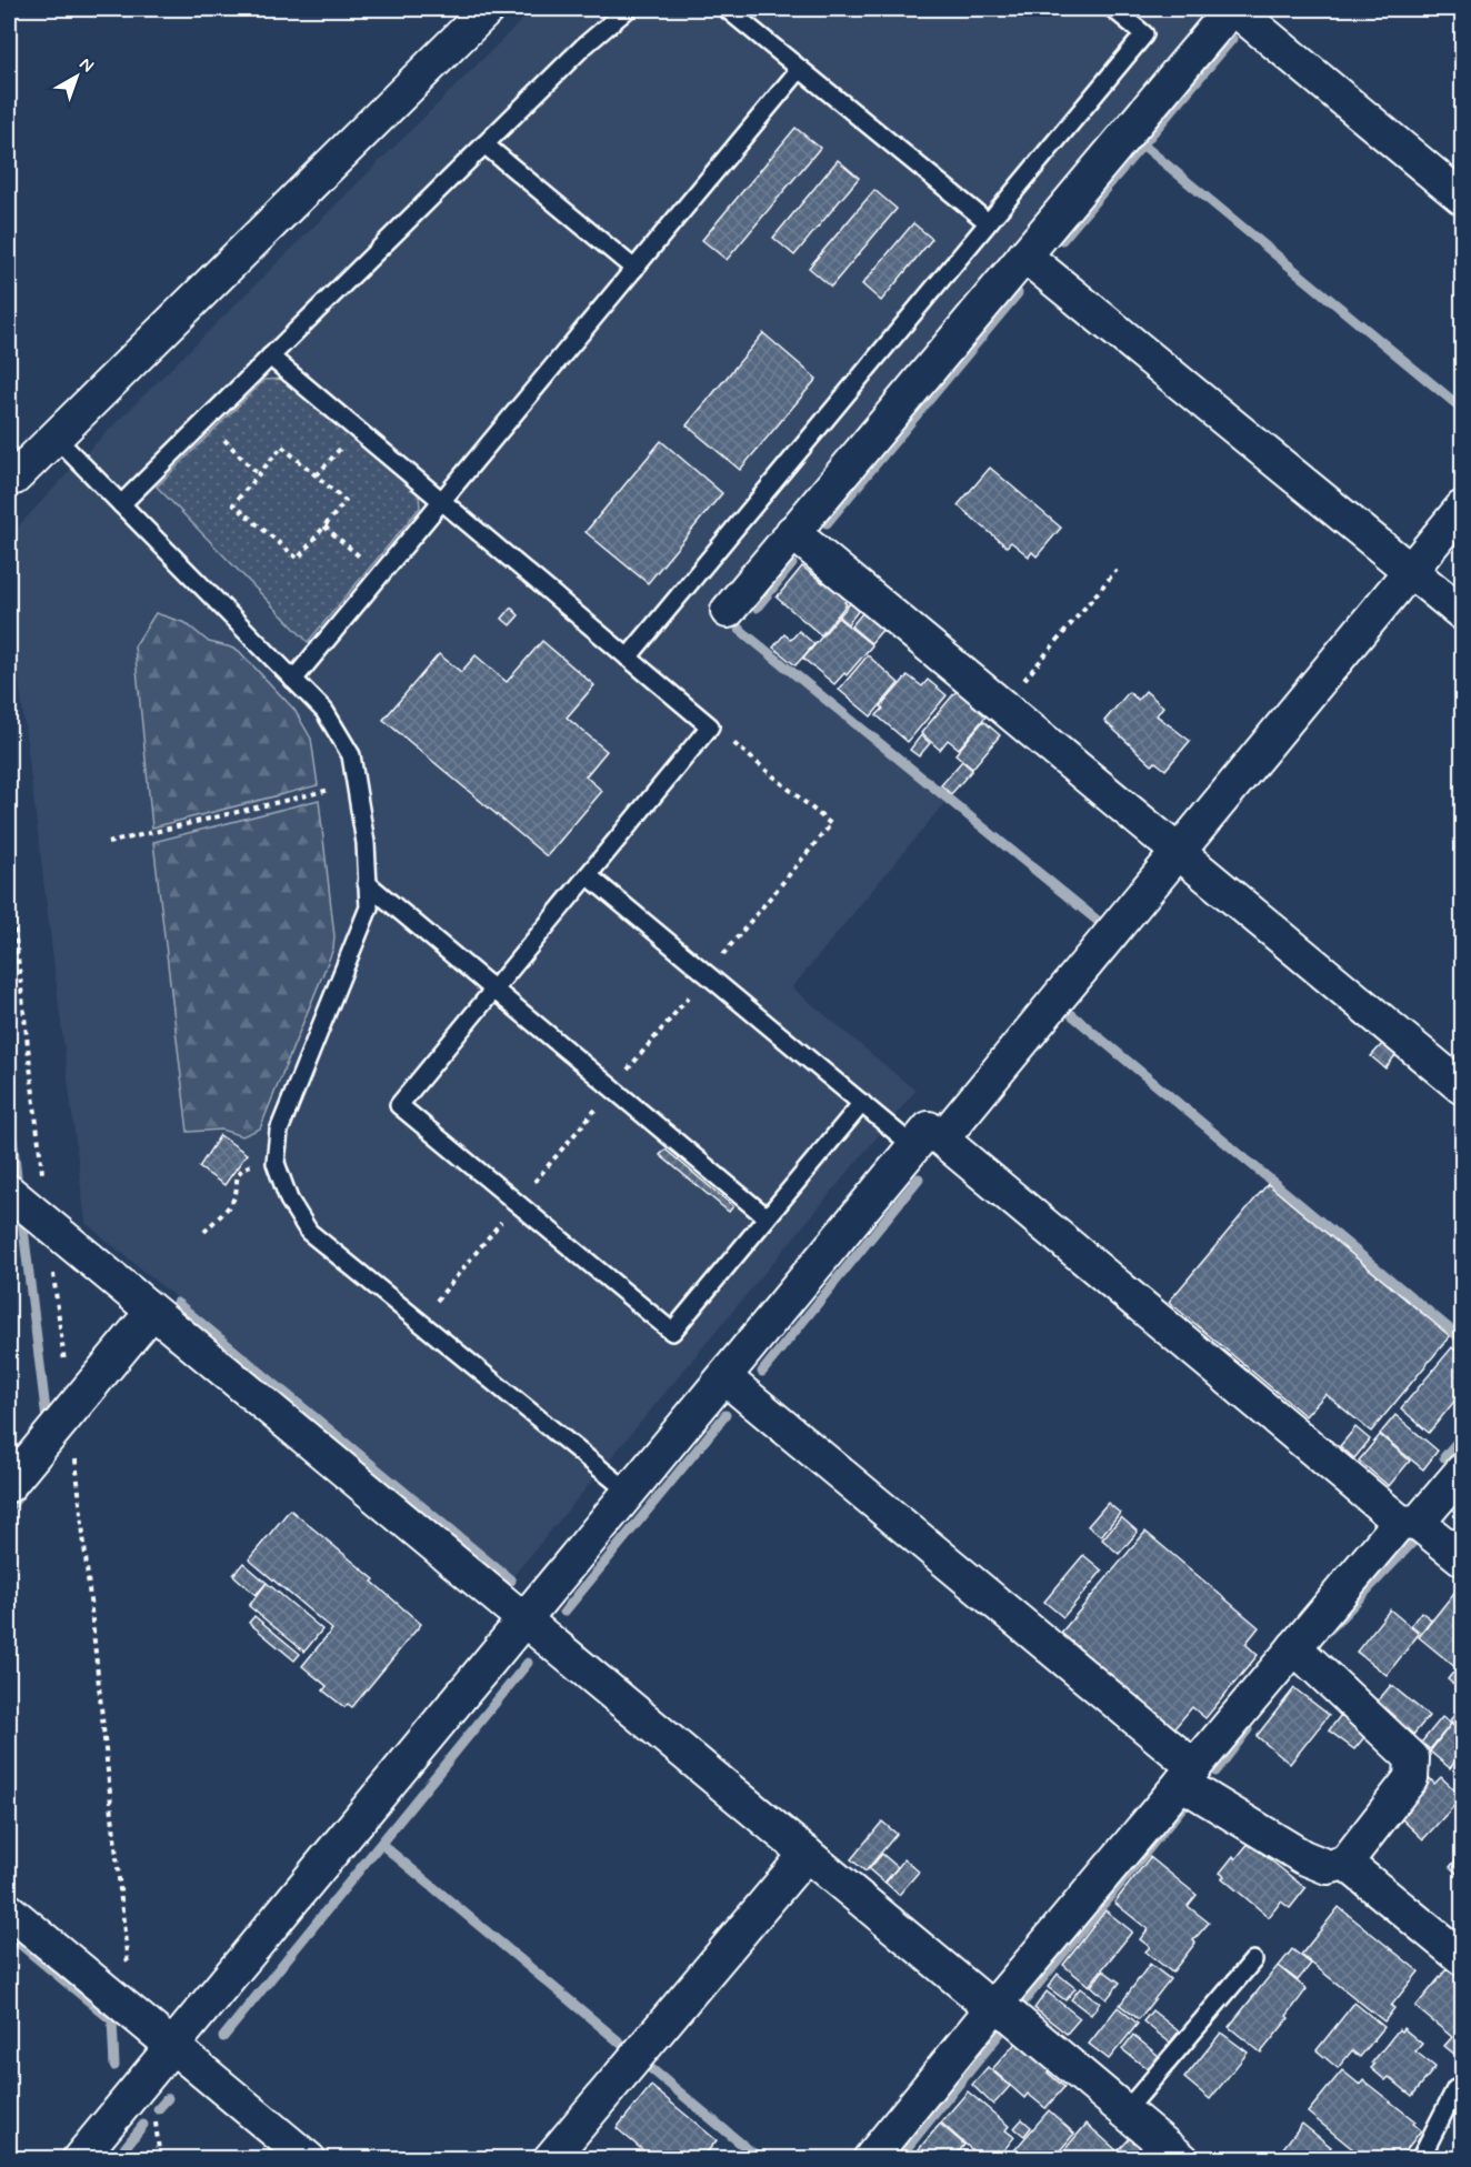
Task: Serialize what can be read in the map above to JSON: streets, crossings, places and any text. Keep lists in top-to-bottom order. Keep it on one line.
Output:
{"north":"top right"}
